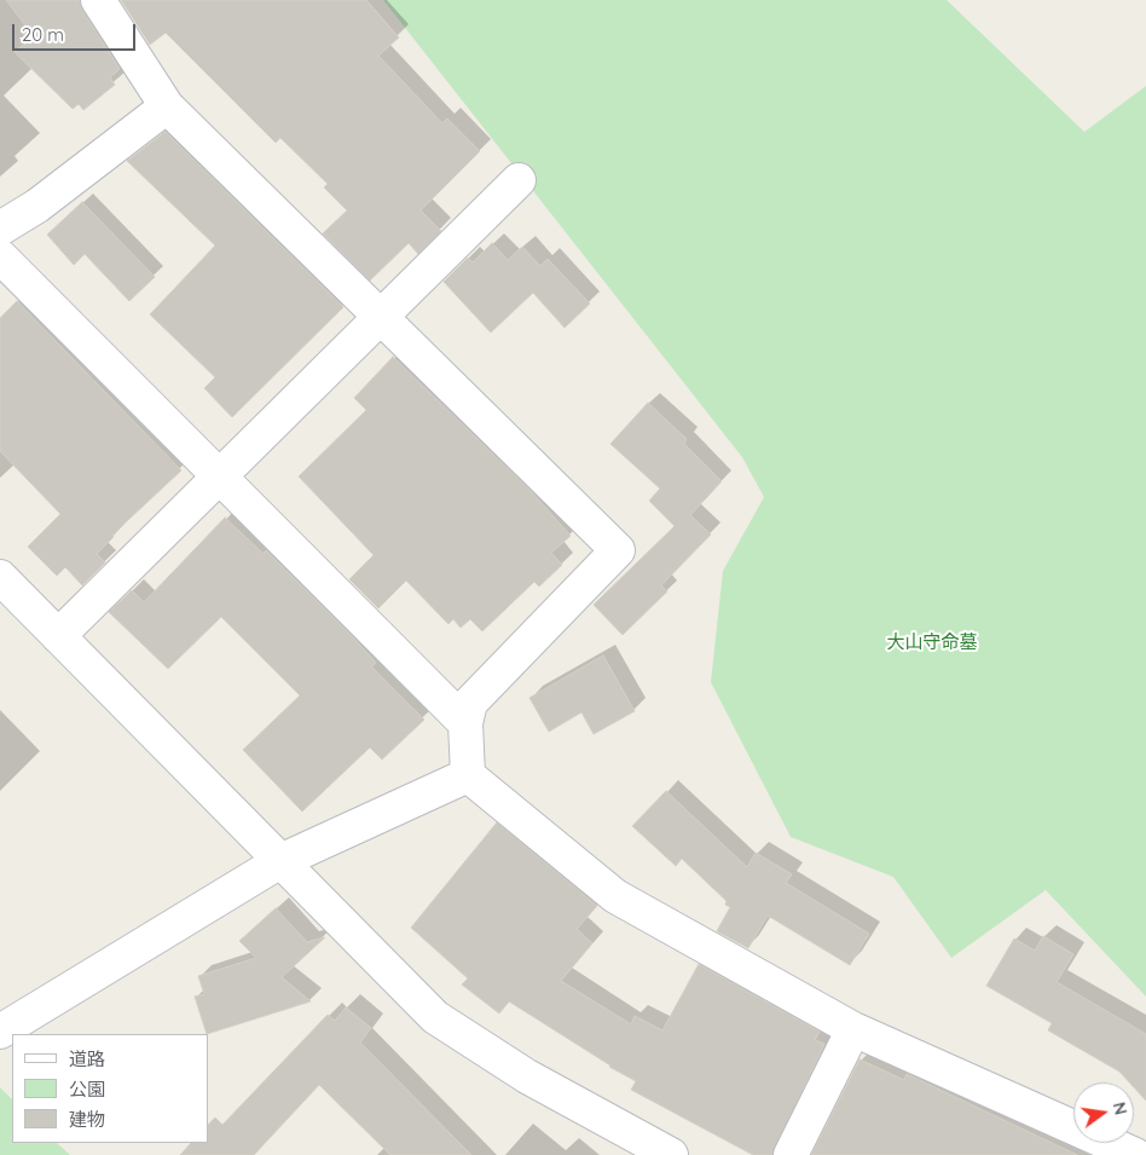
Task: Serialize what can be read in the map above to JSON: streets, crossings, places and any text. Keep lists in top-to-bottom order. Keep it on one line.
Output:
{"parks":["大山守命墓"],"legend":["道路","公園","建物"],"scale_bar":"20 m","north":"right"}
